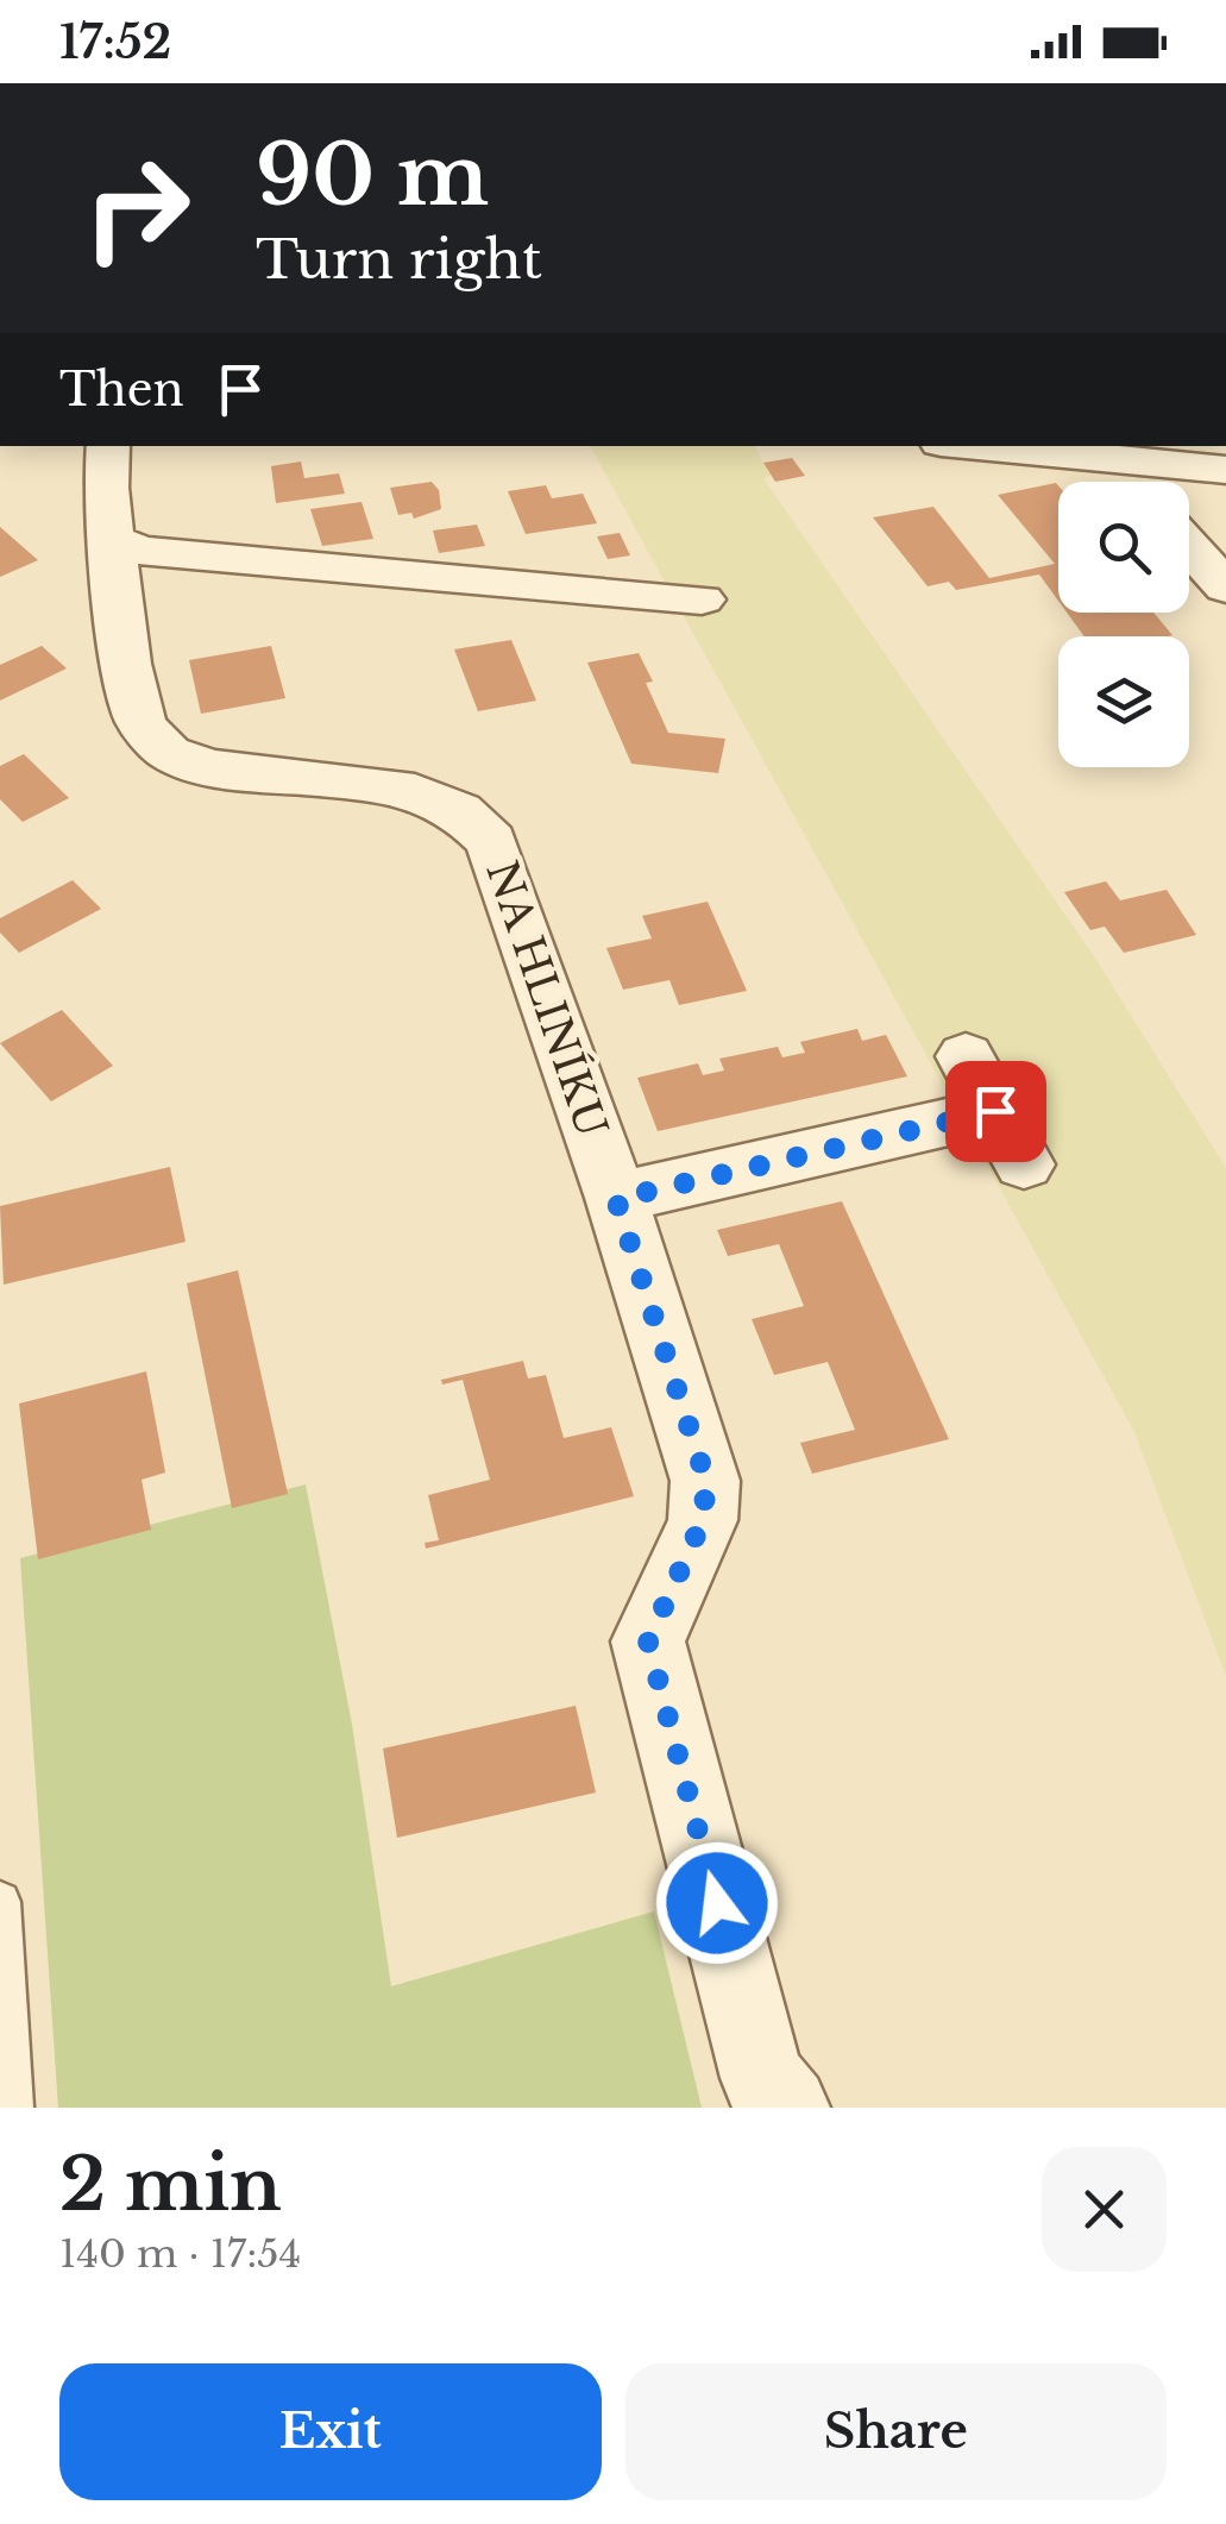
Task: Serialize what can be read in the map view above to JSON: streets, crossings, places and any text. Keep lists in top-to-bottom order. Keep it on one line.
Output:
{"streets":{"street":["NA HLINÍKU"]},"page":{"status":"17:52","turn":["90 m","Turn right"],"then":"Then","heading":["2 min","140 m · 17:54"],"buttons":["Exit","Share"]}}
